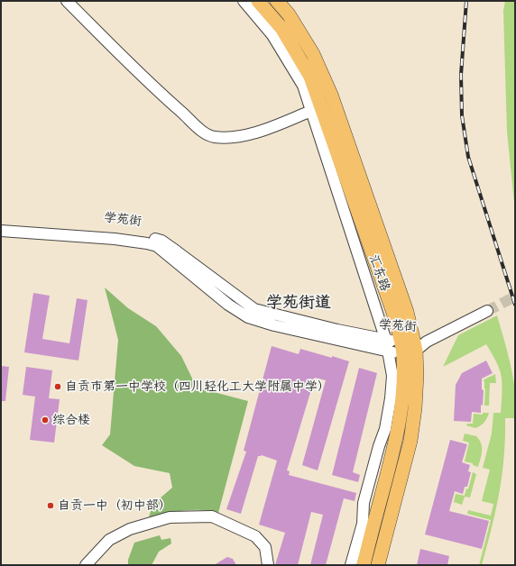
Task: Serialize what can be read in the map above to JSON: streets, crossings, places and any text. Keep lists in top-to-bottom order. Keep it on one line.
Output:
{"streets":{"main road":["汇东路"],"street":["学苑街"]},"crossings":[["学苑街","汇东路"]],"districts":["学苑街道"],"places":["自贡市第一中学校（四川轻化工大学附属中学）","综合楼","自贡一中（初中部）"]}
